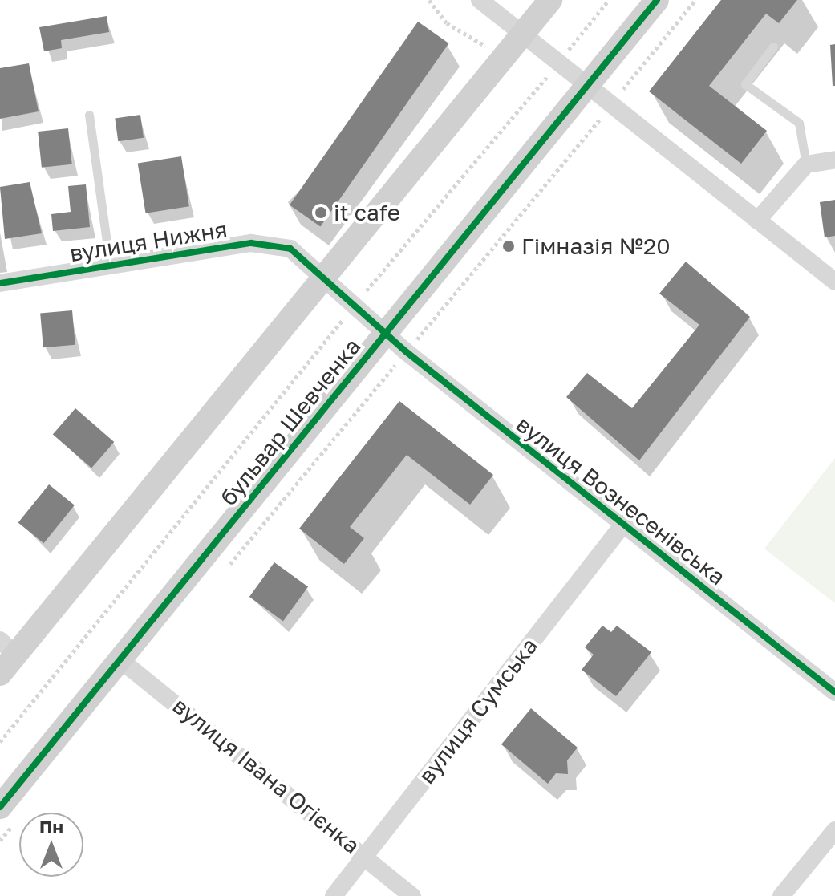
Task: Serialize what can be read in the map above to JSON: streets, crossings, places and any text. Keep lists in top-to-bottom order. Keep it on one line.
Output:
{"streets":{"street":["вулиця Нижня","бульвар Шевченка","вулиця Вознесенівська","вулиця Сумська","вулиця Івана Огієнка"]},"crossings":[["вулиця Нижня","бульвар Шевченка"],["вулиця Нижня","вулиця Вознесенівська"],["бульвар Шевченка","вулиця Вознесенівська"],["бульвар Шевченка","вулиця Івана Огієнка"],["вулиця Вознесенівська","вулиця Сумська"],["вулиця Сумська","вулиця Івана Огієнка"]],"places":["it cafe","Гімназія №20"],"north":"top"}
